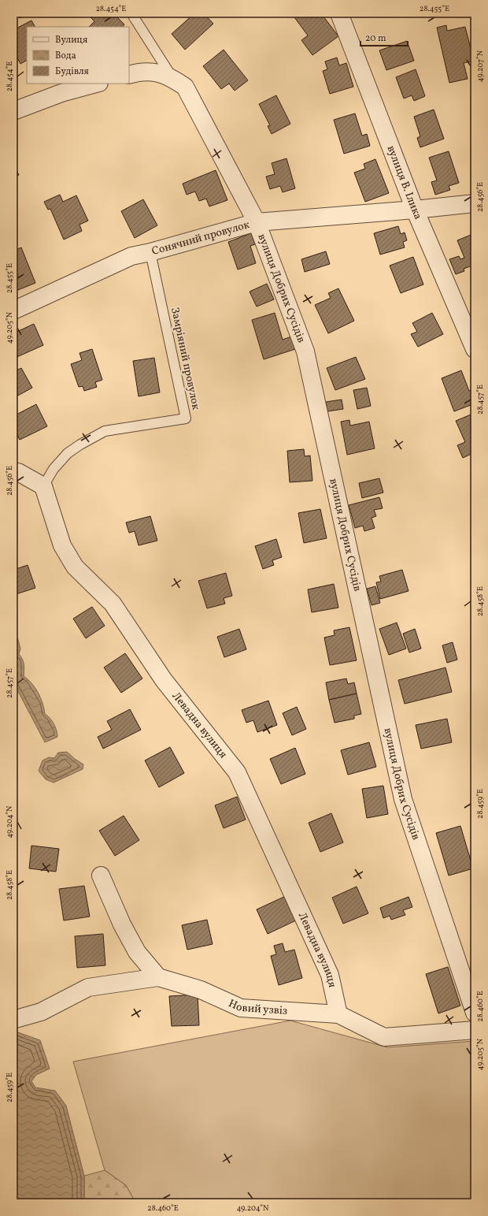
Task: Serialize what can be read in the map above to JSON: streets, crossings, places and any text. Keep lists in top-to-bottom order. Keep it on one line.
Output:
{"streets":{"street":["вулиця В. Ілика","Сонячний провулок","вулиця Добрих Сусідів","Левадна вулиця","Новий узвіз"],"lane":["Замріяний провулок"]},"crossings":[["вулиця В. Ілика","Сонячний провулок"],["Сонячний провулок","вулиця Добрих Сусідів"],["Сонячний провулок","Замріяний провулок"],["Замріяний провулок","Левадна вулиця"],["Левадна вулиця","Новий узвіз"]],"legend":["Вулиця","Вода","Будівля"],"scale_bar":"20 m","coordinates":["28.454°E","28.455°E","49.207°N","28.456°E","49.205°N","28.457°E","28.458°E","28.459°E","49.204°N","28.460°E"]}
